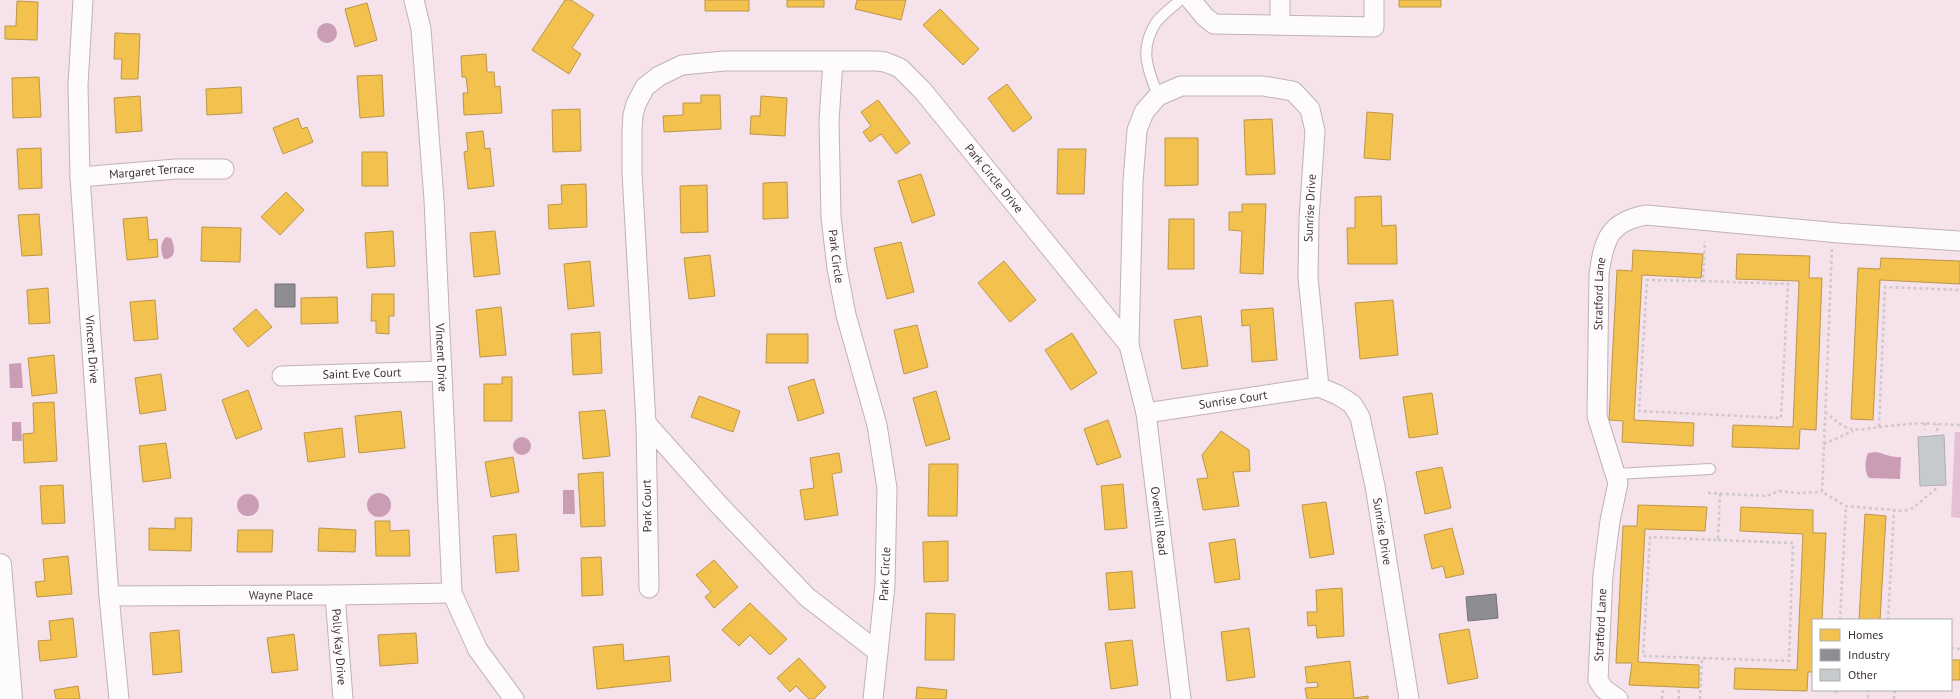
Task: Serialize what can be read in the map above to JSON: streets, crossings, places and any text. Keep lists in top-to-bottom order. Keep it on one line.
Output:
{"streets":{"street":["Margaret Terrace","Park Circle Drive","Sunrise Drive","Park Circle","Stratford Lane","Vincent Drive","Saint Eve Court","Sunrise Court","Park Court","Overhill Road","Wayne Place","Polly Kay Drive"]},"crossings":[["Margaret Terrace","Vincent Drive"],["Park Circle Drive","Sunrise Drive"],["Park Circle Drive","Park Circle"],["Park Circle Drive","Overhill Road"],["Sunrise Drive","Sunrise Court"],["Sunrise Drive","Overhill Road"],["Vincent Drive","Saint Eve Court"],["Vincent Drive","Wayne Place"],["Sunrise Court","Overhill Road"],["Wayne Place","Polly Kay Drive"]],"legend":["Homes","Industry","Other"]}
